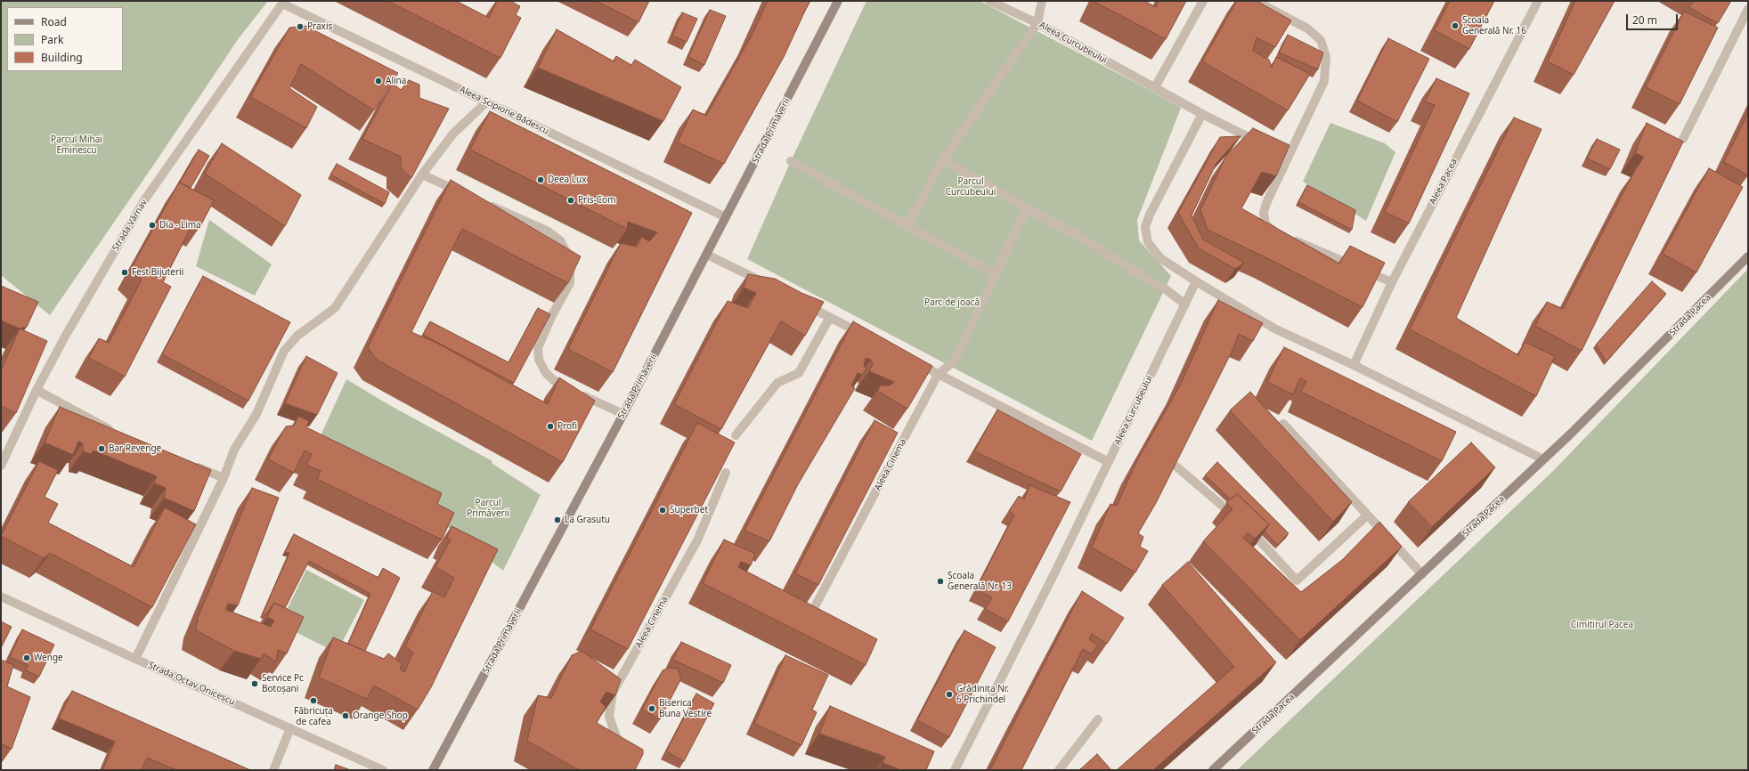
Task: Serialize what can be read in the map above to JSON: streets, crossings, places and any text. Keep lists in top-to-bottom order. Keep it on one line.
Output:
{"streets":{"main road":["Strada Primăverii","Strada Pacea"],"street":["Aleea Curcubeului","Aleea Scipione Bădescu","Aleea Pacea","Strada Vârnav","Aleea Cinema","Strada Octav Onicescu"]},"crossings":[["Aleea Scipione Bădescu","Strada Primăverii"],["Aleea Scipione Bădescu","Strada Vârnav"]],"parks":["Parcul Mihai Eminescu","Parcul Curcubeului","Parc de joacă","Parcul Primăverii","Cimitirul Pacea"],"places":["Școala Generală Nr. 16","Praxis","Alina","Deea Lux","Pris-Com","Dia - Lima","Fest Bijuterii","Profi","Bar Revenge","Superbet","La Grasutu","Școala Generală Nr. 13","Wenge","Service Pc Botoșani","Grădinița Nr. 6 Prichindel","Făbricuța de cafea","Biserica Buna Vestire","Orange Shop"],"legend":["Road","Park","Building"],"scale_bar":"20 m"}
